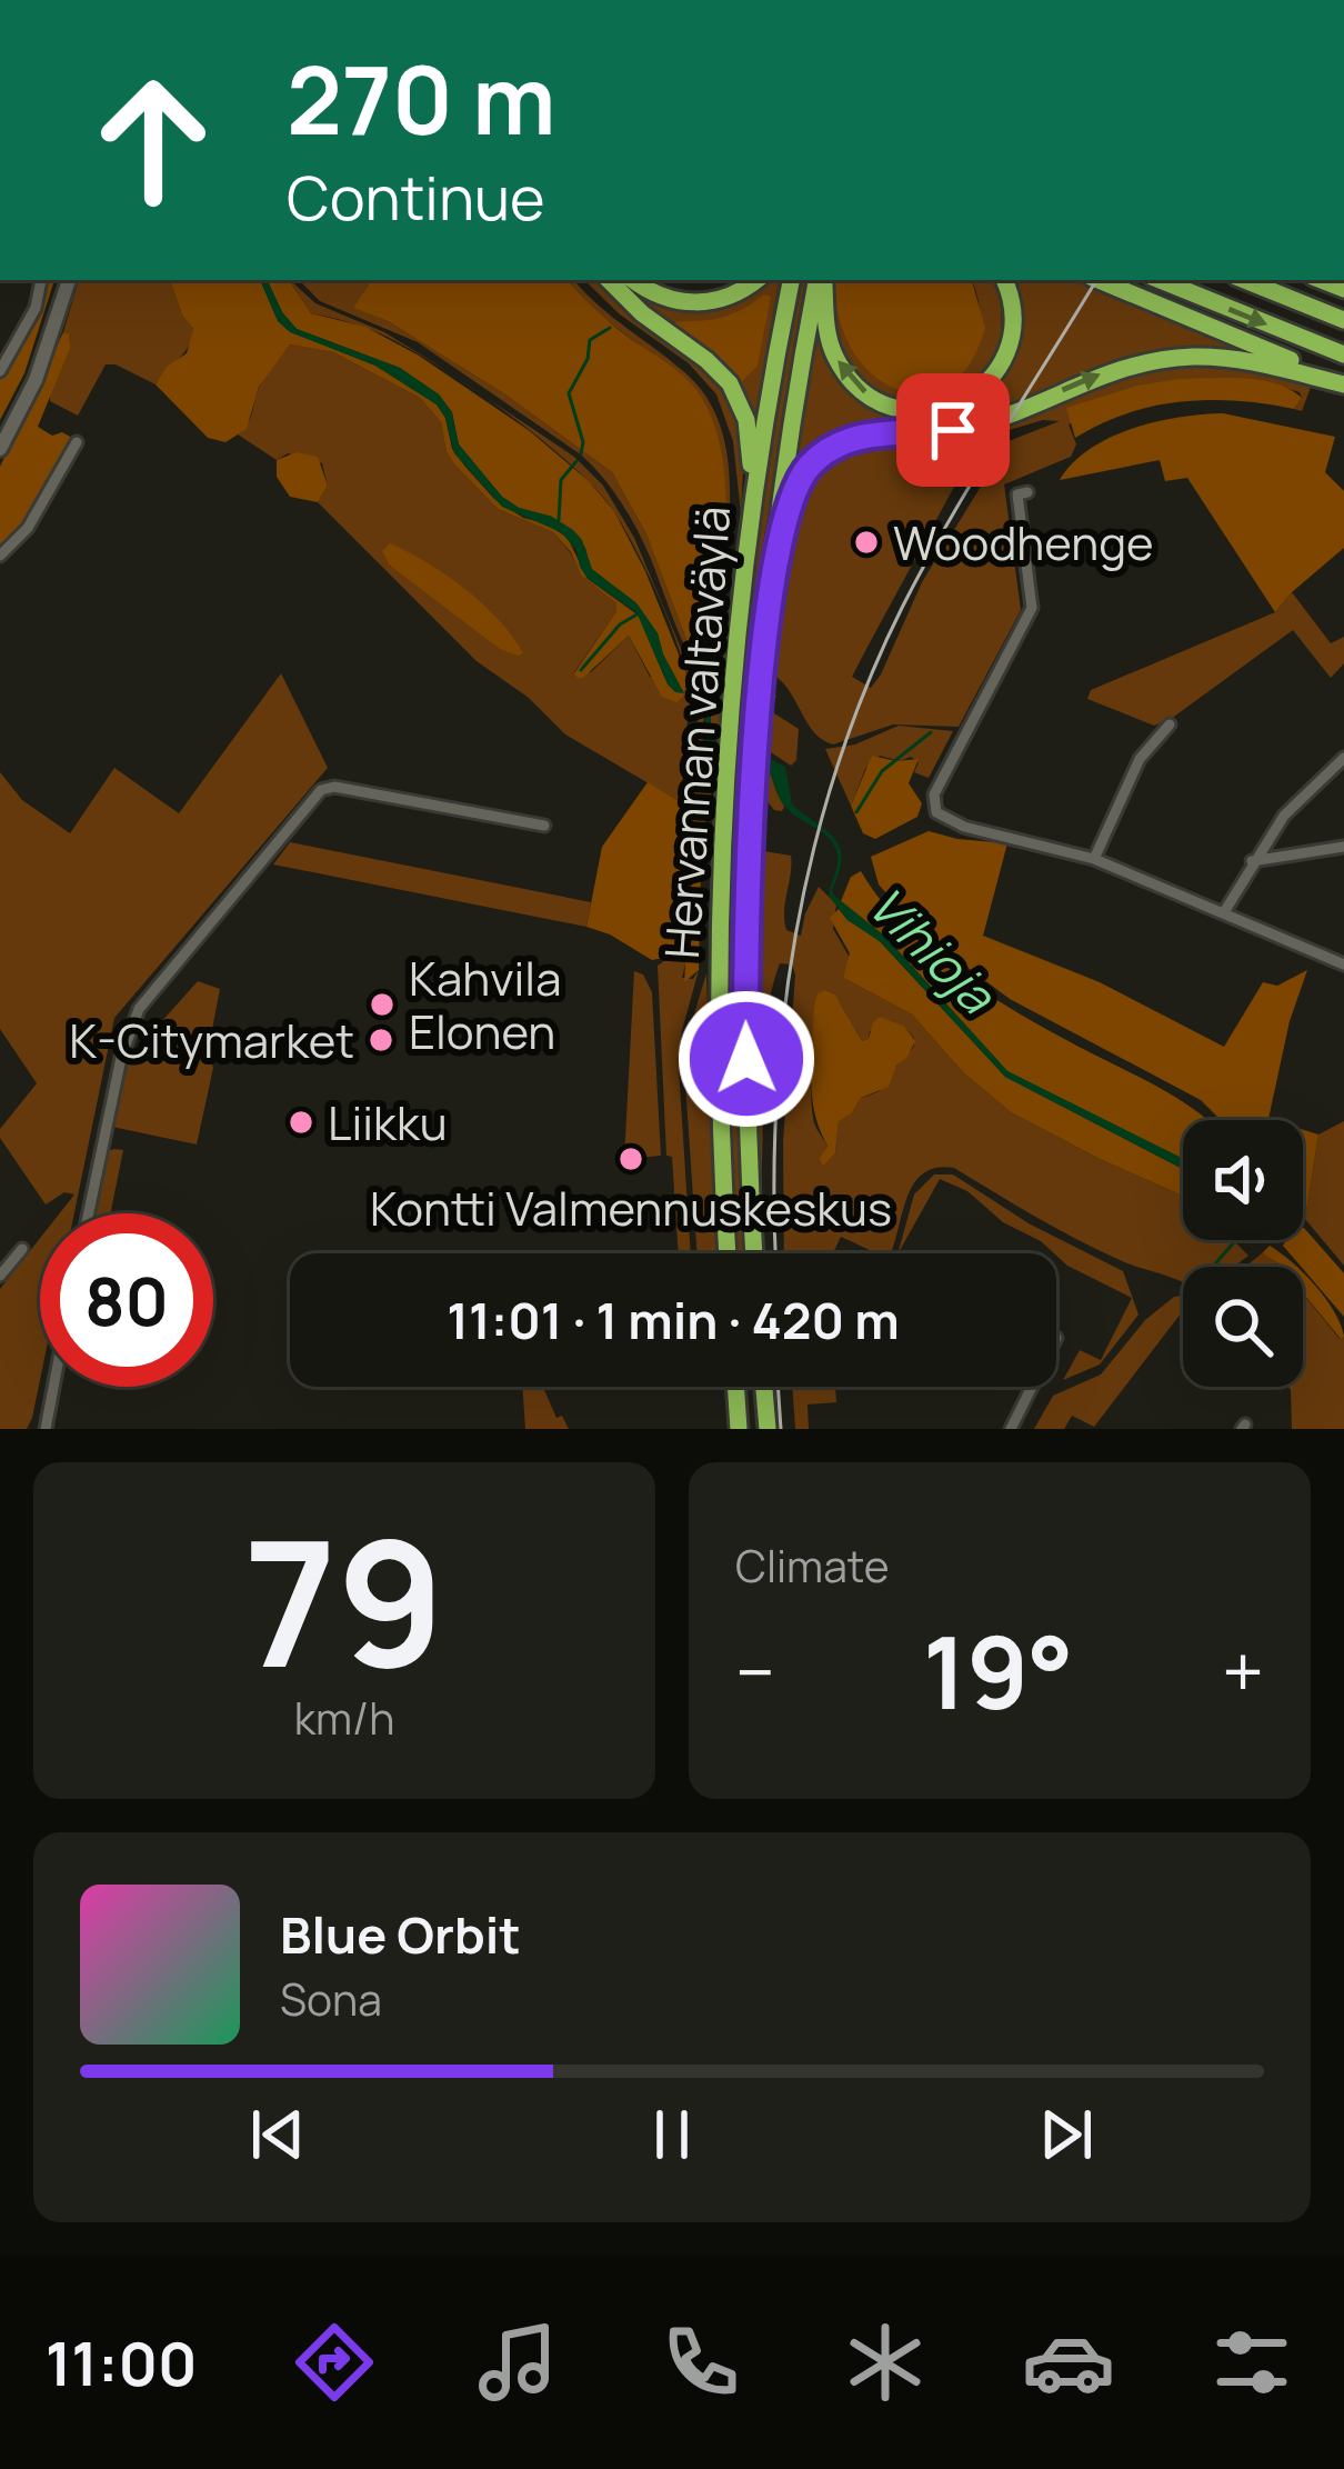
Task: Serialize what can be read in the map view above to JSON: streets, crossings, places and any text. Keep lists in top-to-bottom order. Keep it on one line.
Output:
{"streets":{"highway":["Hervannan valtaväylä"]},"water":["Vihioja"],"places":["Woodhenge","Kahvila Elonen","K-Citymarket","Liikku","Kontti Valmennuskeskus"],"page":{"turn":["270 m","Continue"],"limit":"80","trip":"11:01 · 1 min · 420 m","tile":[["79","km/h"],"Climate"],"heat":["−","19°","+"],"song":["Blue Orbit","Sona"],"tabs":"11:00"}}
